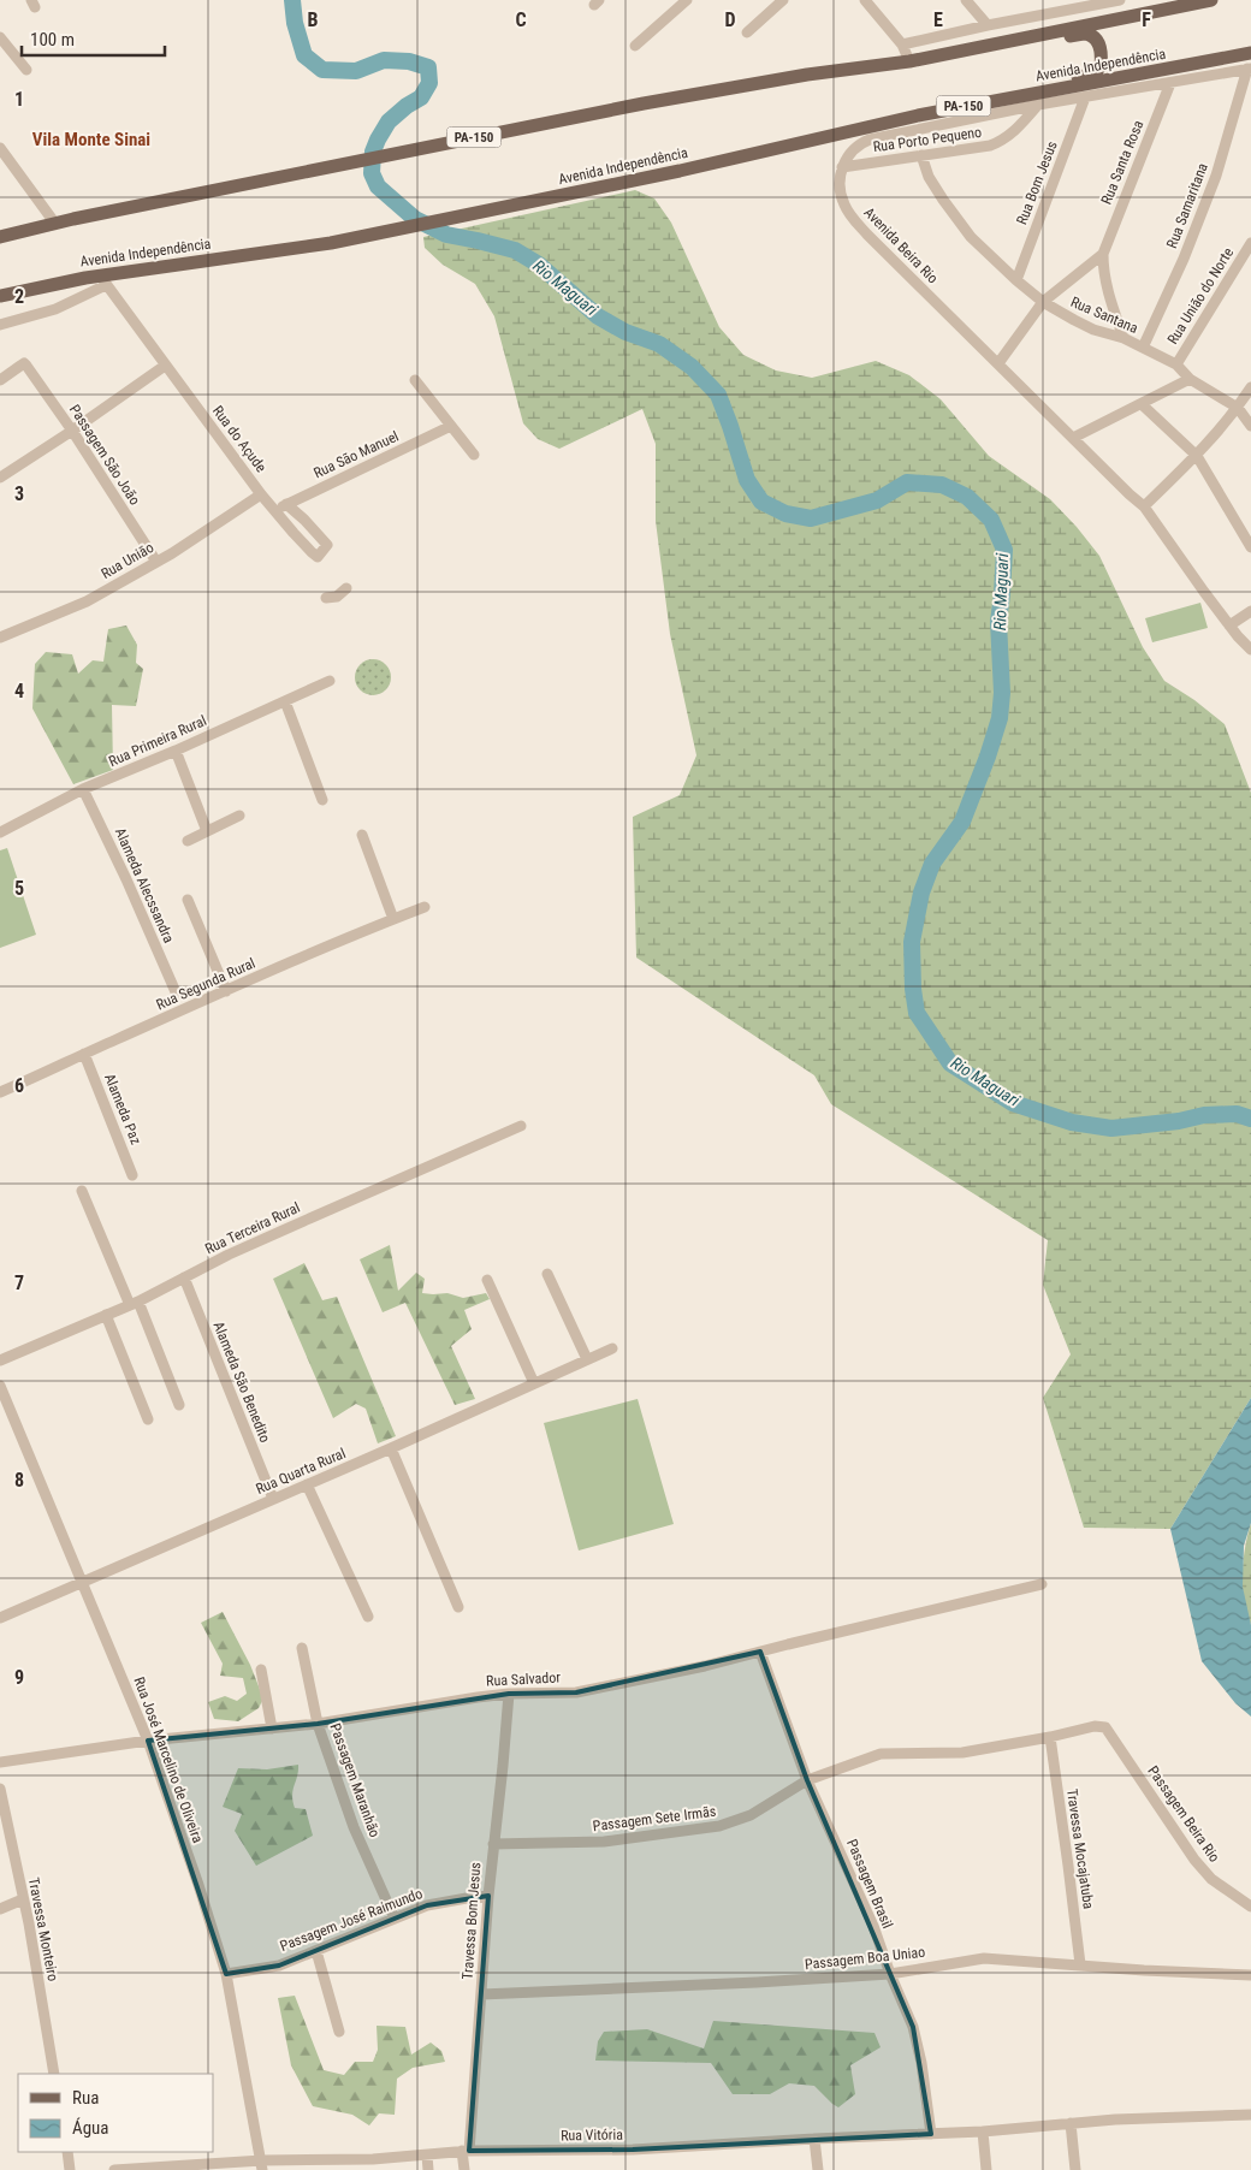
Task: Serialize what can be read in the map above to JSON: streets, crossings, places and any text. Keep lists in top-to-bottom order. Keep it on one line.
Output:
{"streets":{"main road":["Avenida Independência","PA-150"],"street":["Rua Porto Pequeno","Rua Santa Rosa","Rua Bom Jesus","Rua Samaritana","Avenida Beira Rio","Rua União do Norte","Rua Santana","Rua do Açude","Passagem São João","Rua São Manuel","Rua União","Rua Primeira Rural","Alameda Alecssandra","Rua Segunda Rural","Alameda Paz","Rua Terceira Rural","Alameda São Benedito","Rua Quarta Rural","Rua Salvador","Rua José Marcelino de Oliveira","Passagem Maranhão","Passagem Beira Rio","Passagem Sete Irmãs","Travessa Mocajatuba","Passagem Brasil","Passagem José Raimundo","Travessa Bom Jesus","Travessa Monteiro","Passagem Boa Uniao","Rua Vitória"]},"crossings":[["Avenida Independência","Rua do Açude"],["Rua Porto Pequeno","Avenida Beira Rio"],["Rua Porto Pequeno","Rua Santana"],["Rua Santa Rosa","Avenida Beira Rio"],["Rua Santa Rosa","Rua Santana"],["Rua Bom Jesus","Rua Santana"],["Rua Samaritana","Rua Santana"],["Rua União do Norte","Rua Santana"],["Rua do Açude","Rua São Manuel"],["Rua do Açude","Rua União"],["Passagem São João","Rua União"],["Rua Primeira Rural","Alameda Alecssandra"],["Rua Segunda Rural","Alameda Paz"],["Rua Terceira Rural","Alameda São Benedito"],["Alameda São Benedito","Rua Quarta Rural"],["Rua Quarta Rural","Rua José Marcelino de Oliveira"],["Rua Salvador","Rua José Marcelino de Oliveira"],["Rua Salvador","Passagem Maranhão"],["Rua Salvador","Passagem Brasil"],["Rua Salvador","Travessa Bom Jesus"],["Rua José Marcelino de Oliveira","Passagem José Raimundo"],["Rua José Marcelino de Oliveira","Rua Vitória"],["Passagem Maranhão","Passagem José Raimundo"],["Passagem Beira Rio","Passagem Sete Irmãs"],["Passagem Sete Irmãs","Travessa Mocajatuba"],["Passagem Sete Irmãs","Passagem Brasil"],["Passagem Sete Irmãs","Travessa Bom Jesus"],["Travessa Mocajatuba","Passagem Boa Uniao"],["Passagem Brasil","Passagem Boa Uniao"],["Passagem Brasil","Rua Vitória"],["Passagem José Raimundo","Travessa Bom Jesus"],["Travessa Bom Jesus","Passagem Boa Uniao"],["Travessa Bom Jesus","Rua Vitória"]],"districts":["Vila Monte Sinai"],"water":["Rio Maguari"],"legend":["Rua","Água"],"scale_bar":"100 m","grid":{"columns":["B","C","D","E","F"],"rows":["1","2","3","4","5","6","7","8","9"]}}
